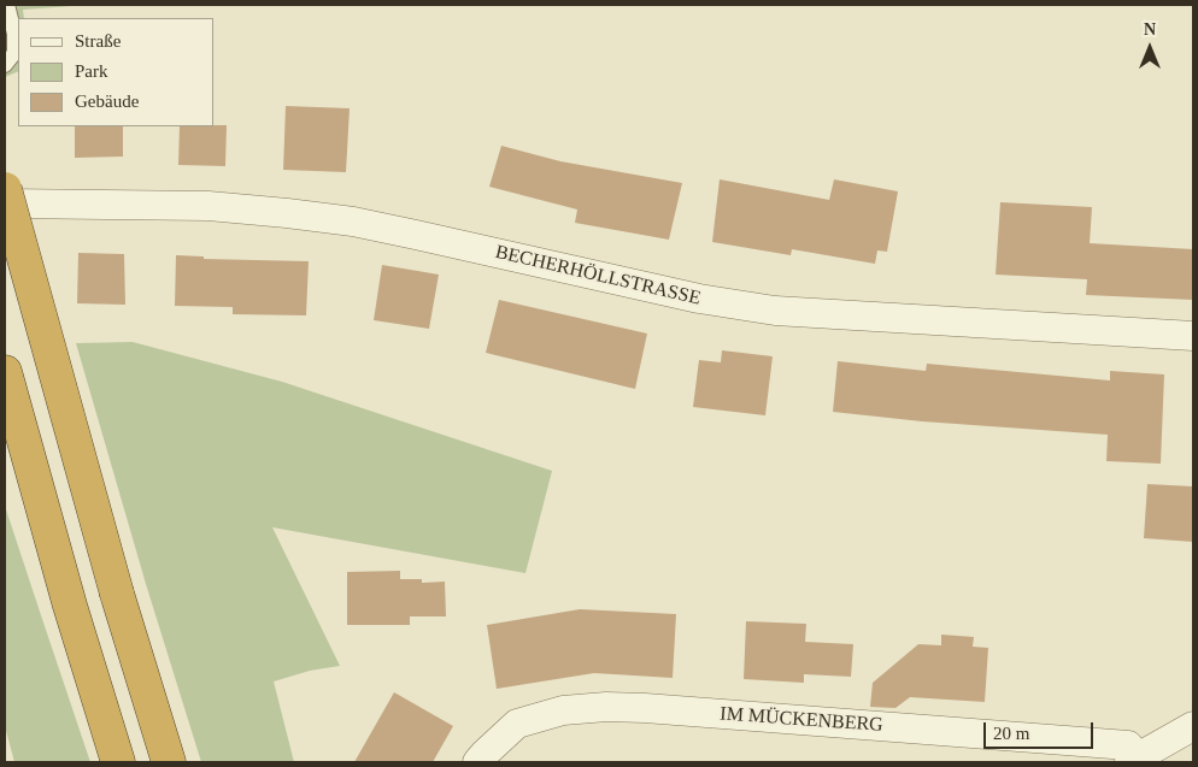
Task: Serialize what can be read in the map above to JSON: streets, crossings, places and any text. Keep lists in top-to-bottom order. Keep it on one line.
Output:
{"streets":{"street":["BECHERHÖLLSTRASSE","IM MÜCKENBERG"]},"legend":["Straße","Park","Gebäude"],"scale_bar":"20 m","north":"top"}
